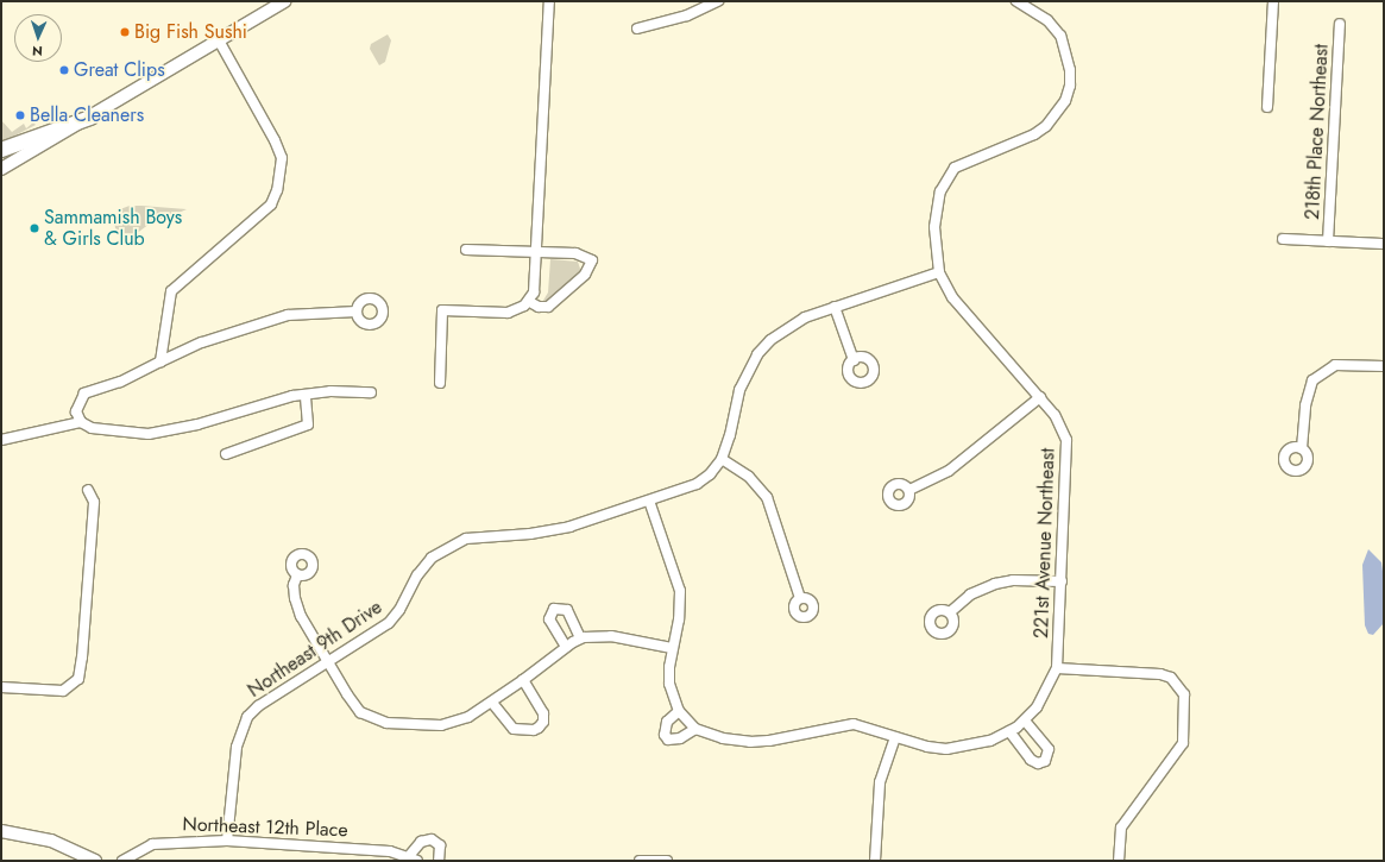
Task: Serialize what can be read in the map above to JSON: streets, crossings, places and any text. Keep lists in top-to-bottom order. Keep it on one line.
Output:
{"streets":{"street":["218th Place Northeast","221st Avenue Northeast","Northeast 9th Drive","Northeast 12th Place"]},"crossings":[["221st Avenue Northeast","Northeast 9th Drive"],["Northeast 9th Drive","Northeast 12th Place"]],"places":["Big Fish Sushi","Great Clips","Bella Cleaners","Sammamish Boys & Girls Club"],"north":"bottom"}
